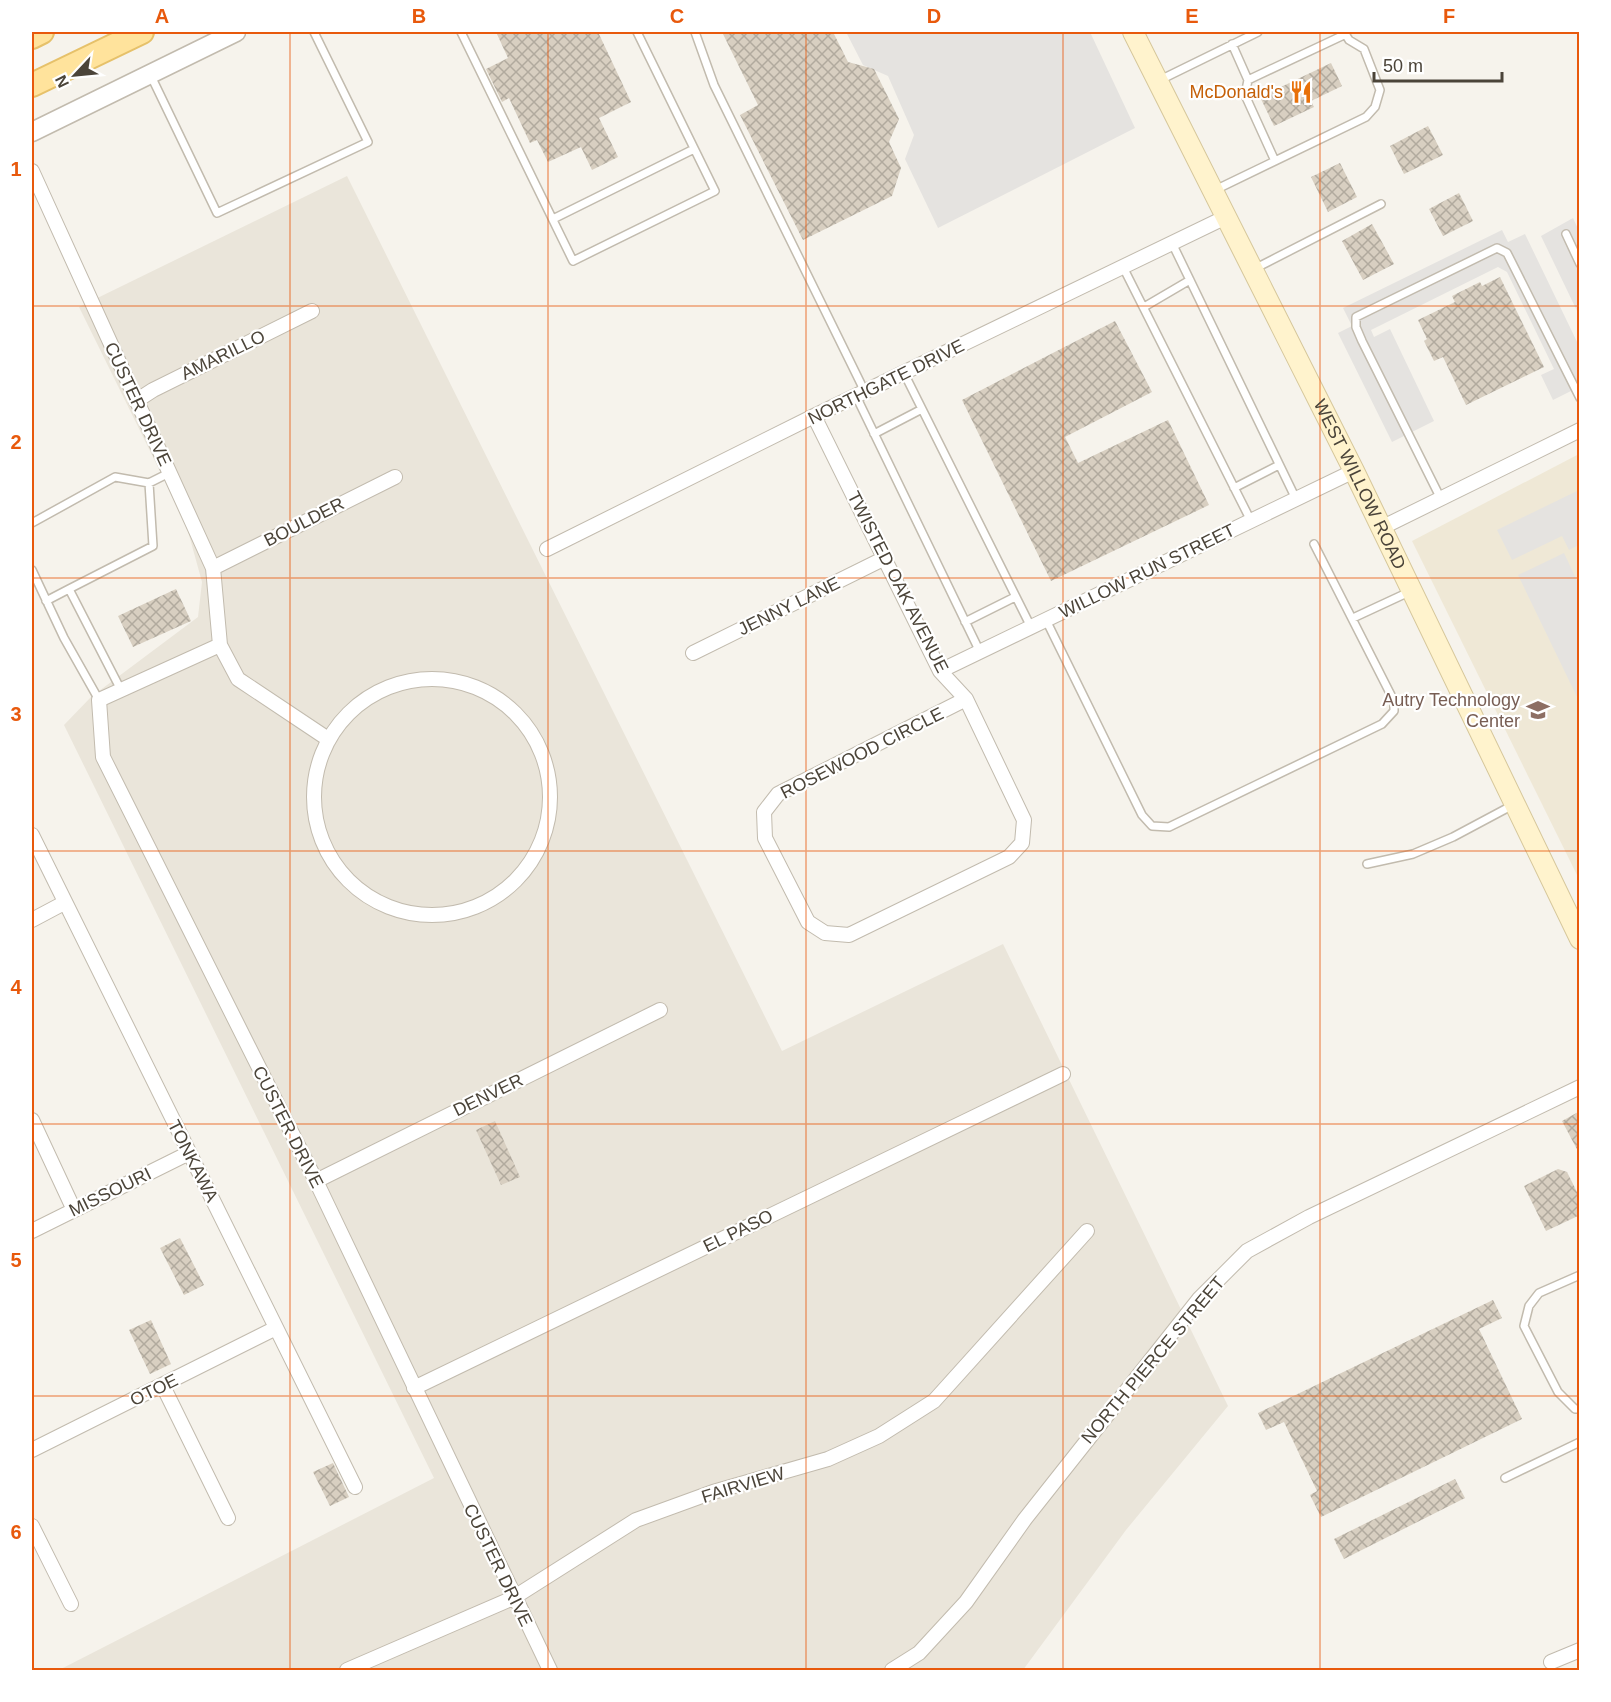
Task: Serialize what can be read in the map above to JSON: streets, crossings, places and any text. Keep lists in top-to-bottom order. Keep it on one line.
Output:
{"streets":{"main road":["WEST WILLOW ROAD"],"street":["AMARILLO","NORTHGATE DRIVE","CUSTER DRIVE","BOULDER","WILLOW RUN STREET","TWISTED OAK AVENUE","JENNY LANE","ROSEWOOD CIRCLE","DENVER","TONKAWA","MISSOURI","EL PASO","NORTH PIERCE STREET","OTOE","FAIRVIEW"]},"crossings":[["AMARILLO","CUSTER DRIVE"],["NORTHGATE DRIVE","WEST WILLOW ROAD"],["NORTHGATE DRIVE","TWISTED OAK AVENUE"],["CUSTER DRIVE","BOULDER"],["CUSTER DRIVE","DENVER"],["CUSTER DRIVE","EL PASO"],["CUSTER DRIVE","FAIRVIEW"],["WEST WILLOW ROAD","WILLOW RUN STREET"],["WILLOW RUN STREET","TWISTED OAK AVENUE"],["TWISTED OAK AVENUE","JENNY LANE"],["TWISTED OAK AVENUE","ROSEWOOD CIRCLE"],["TONKAWA","MISSOURI"],["TONKAWA","OTOE"]],"places":{"restaurant":["McDonald's"],"school or university":["Autry Technology Center"]},"scale_bar":"50 m","north":"bottom left","grid":{"columns":["A","B","C","D","E","F"],"rows":["1","2","3","4","5","6"]}}
